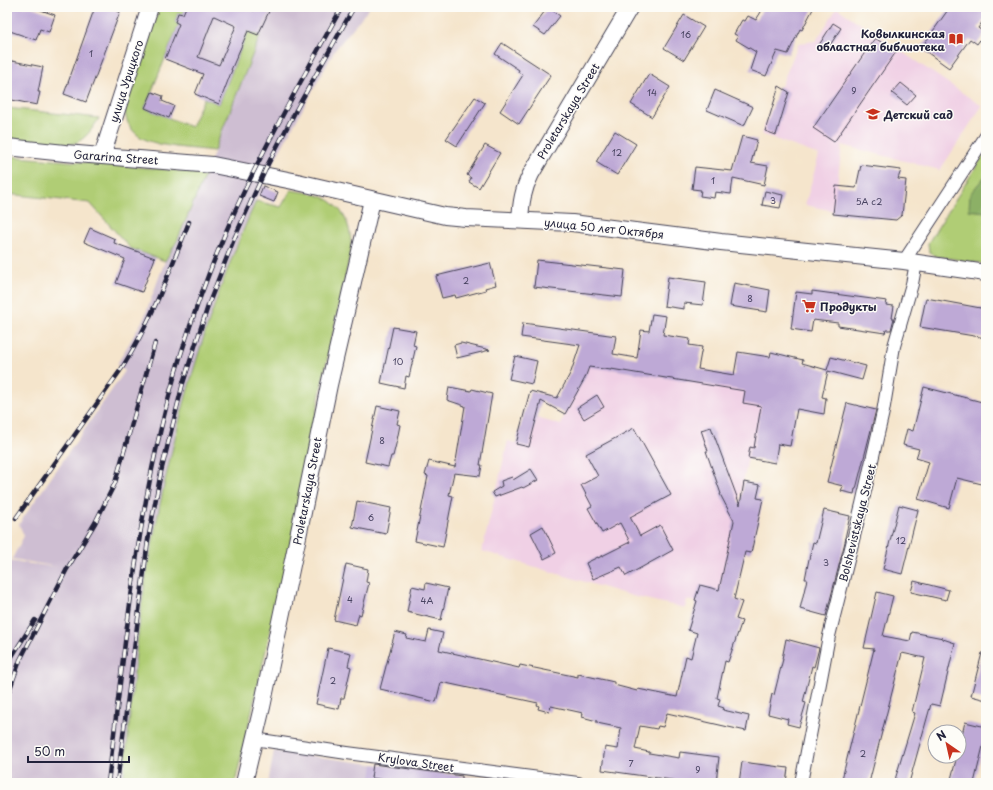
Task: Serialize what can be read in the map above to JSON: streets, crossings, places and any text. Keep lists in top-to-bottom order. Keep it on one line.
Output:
{"streets":{"street":["улица Урицкого","Proletarskaya Street","Gararina Street","улица 50 лет Октября","Bolshevistskaya Street","Krylova Street"]},"crossings":[["улица Урицкого","Gararina Street"],["Proletarskaya Street","улица 50 лет Октября"],["Proletarskaya Street","Krylova Street"],["Gararina Street","улица 50 лет Октября"],["улица 50 лет Октября","Bolshevistskaya Street"]],"places":{"library":["Ковылкинская областная библиотека"],"school or university":["Детский сад"],"supermarket":["Продукты"]},"house_numbers":["16","1","9","14","12","1","3","5А с2","2","8","10","8","6","12","3","4","4А","2","2","7","9"],"scale_bar":"50 m","north":"top left"}
